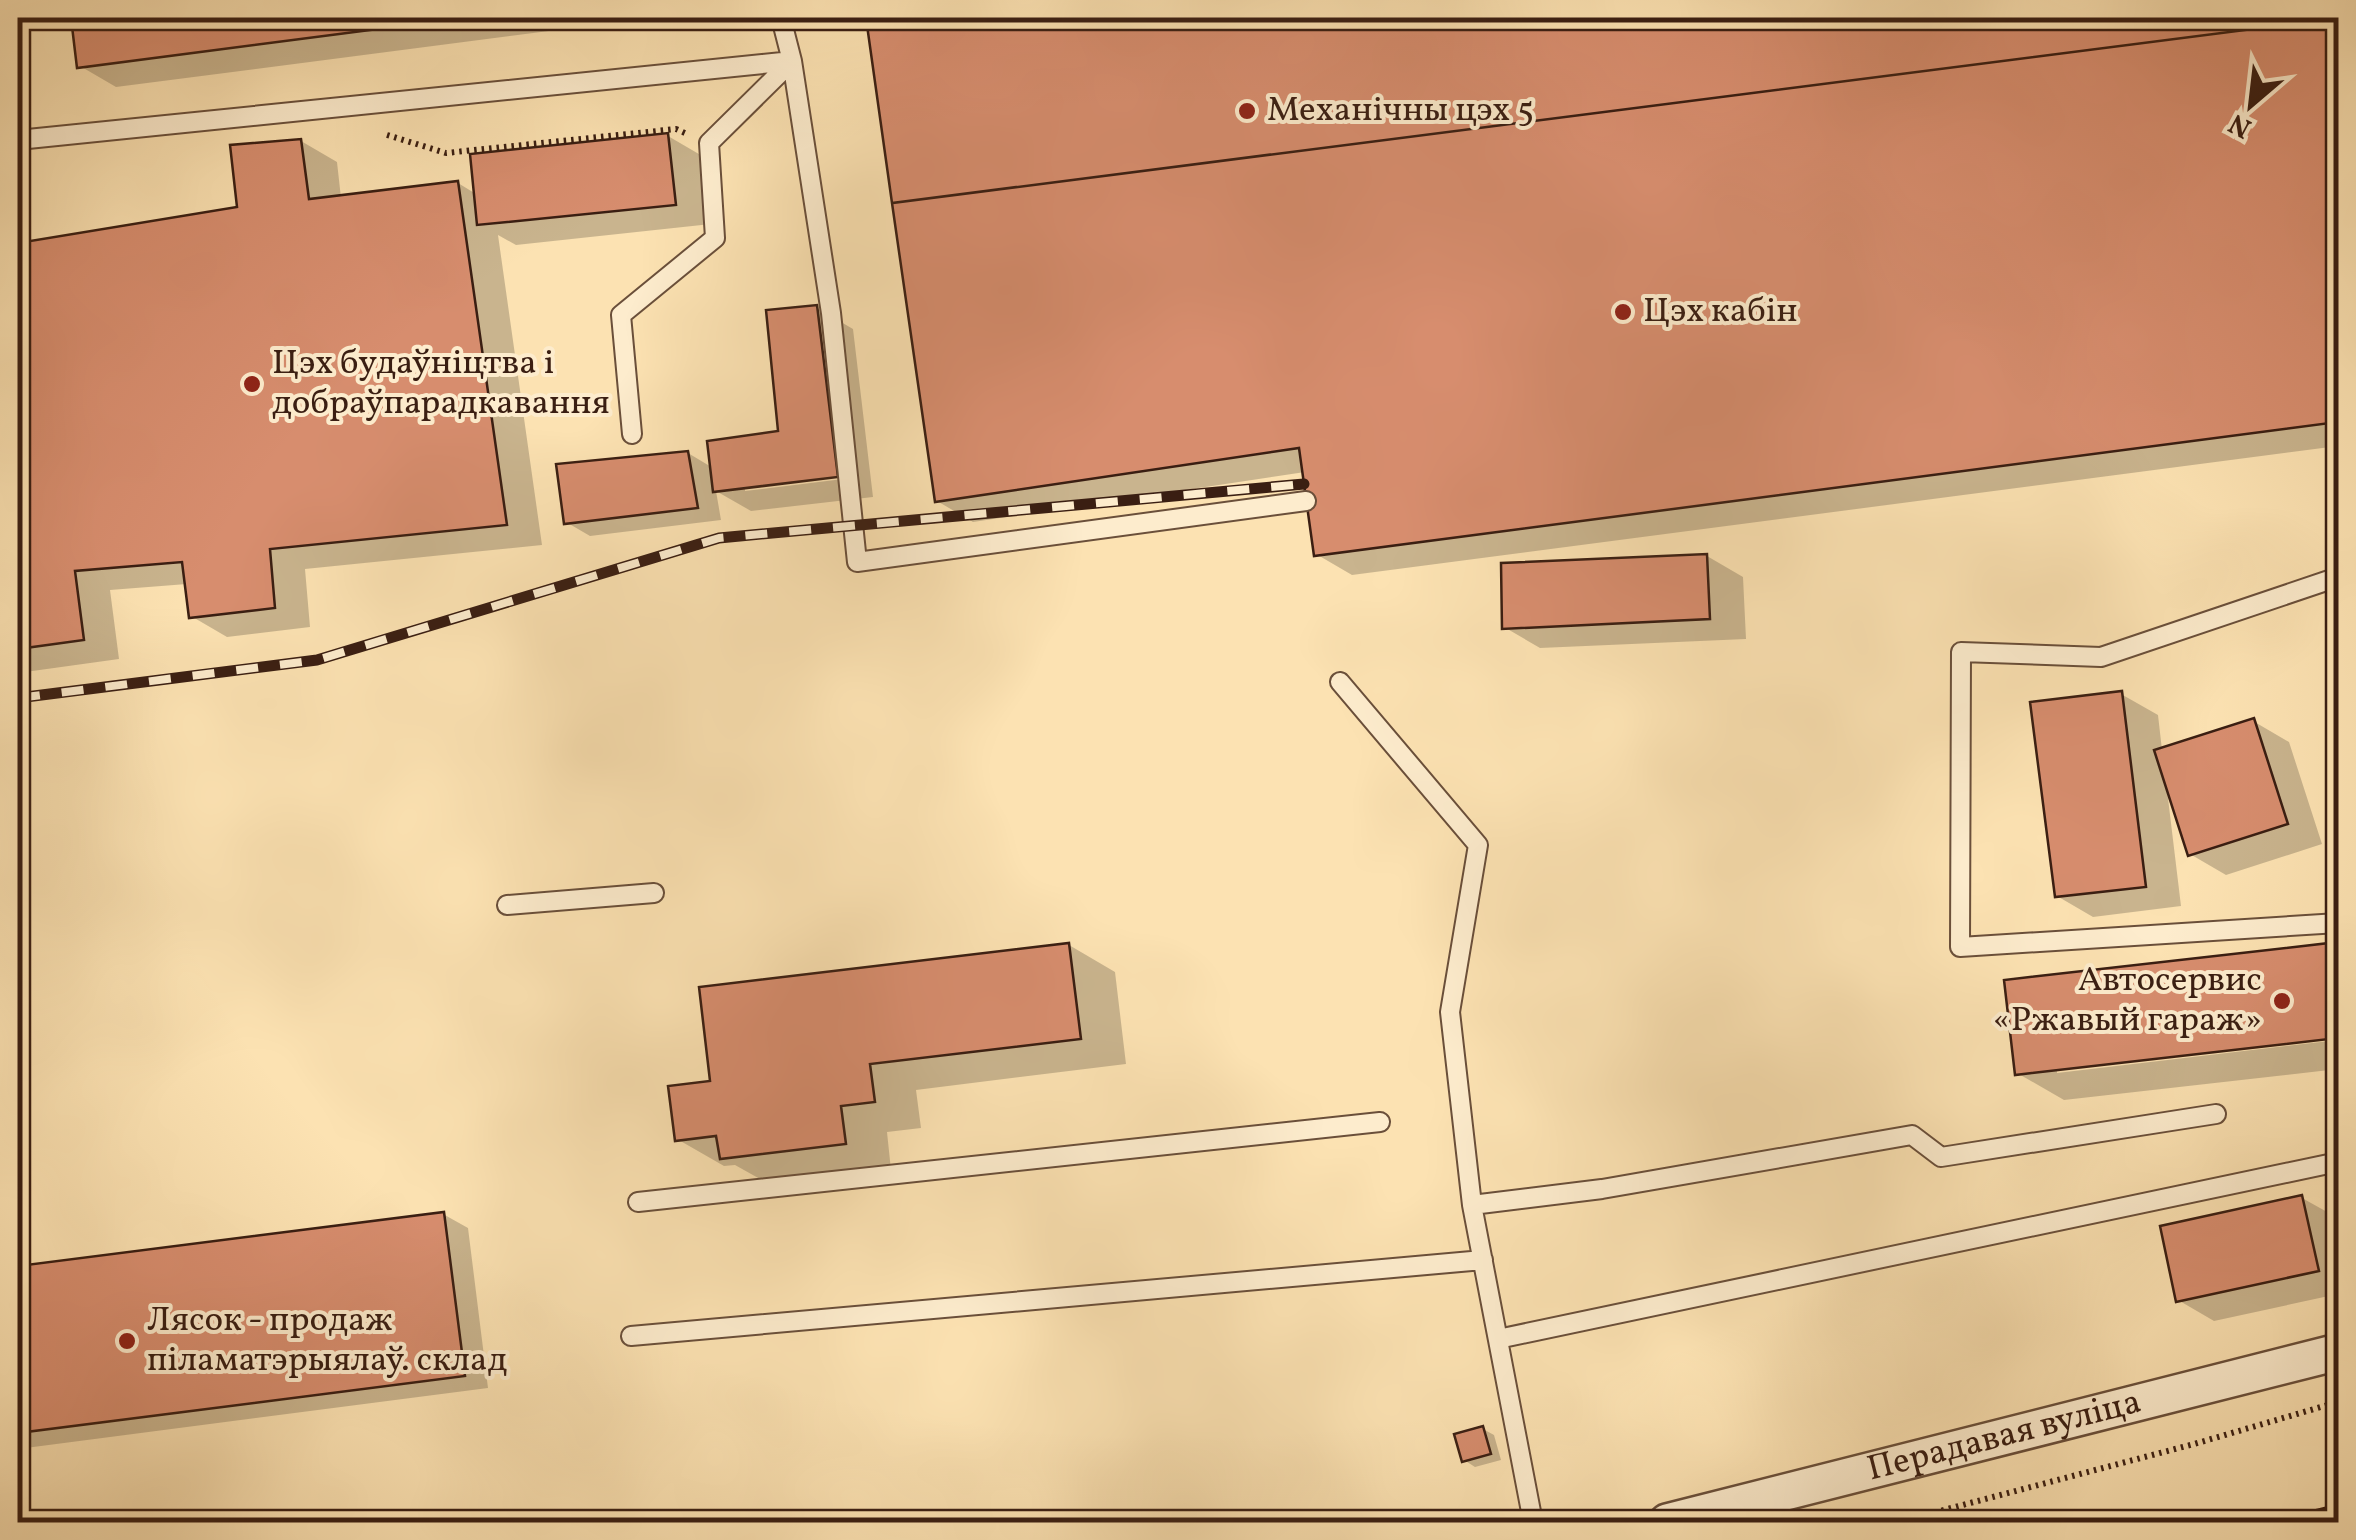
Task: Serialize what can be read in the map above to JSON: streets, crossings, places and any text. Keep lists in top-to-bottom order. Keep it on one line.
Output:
{"streets":{"street":["Перадавая вуліца"]},"places":["Механічны цэх 5","Цэх кабін","Цэх будаўніцтва і добраўпарадкавання","Автосервис «Ржавый гараж»","Лясок - продаж піламатэрыялаў. склад"],"north":"bottom left"}
